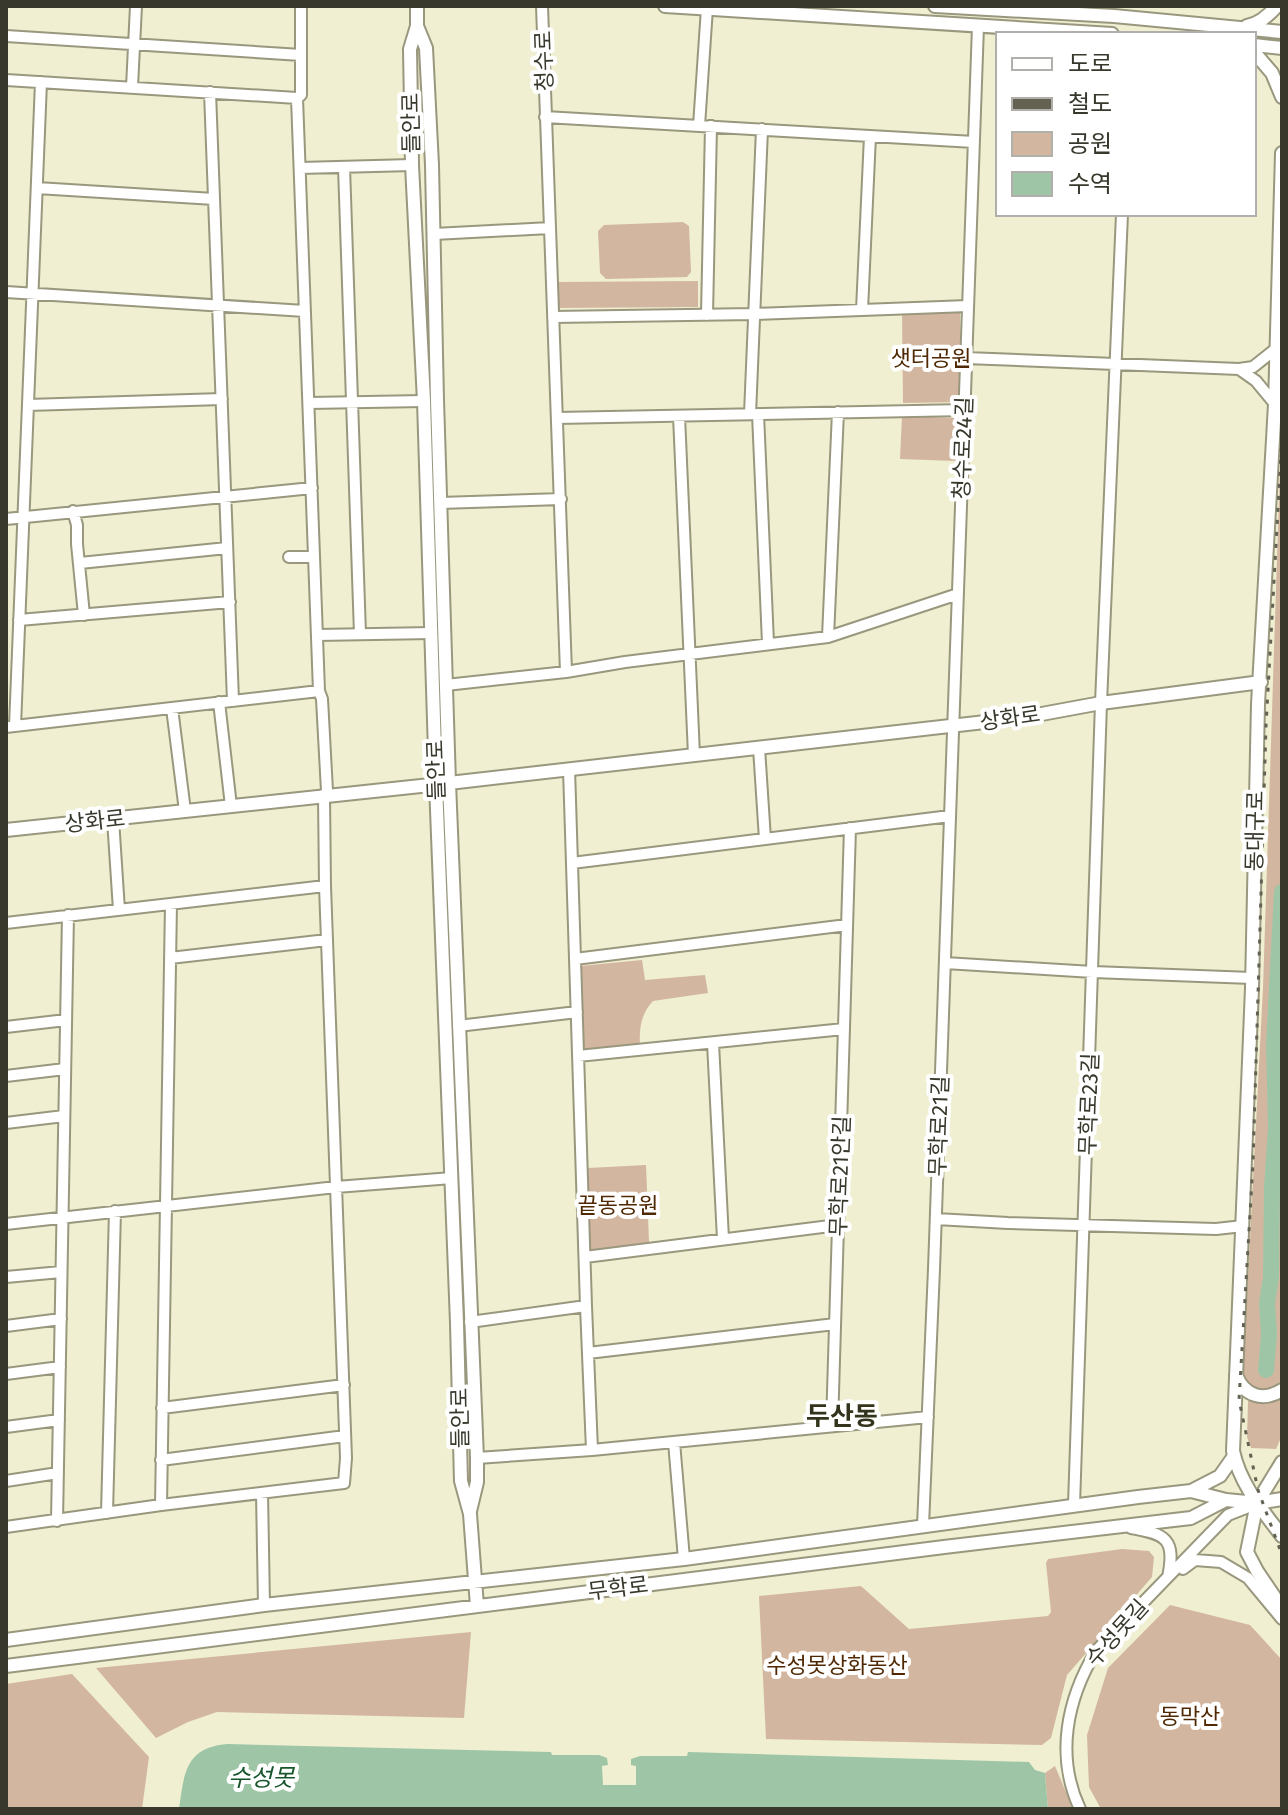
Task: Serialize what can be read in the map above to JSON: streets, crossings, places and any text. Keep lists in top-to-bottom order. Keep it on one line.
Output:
{"streets":{"main road":["들안로","상화로","동대구로","무학로"],"street":["청수로","청수로24길","무학로23길","무학로21길","무학로21안길","수성못길"]},"crossings":[["들안로","상화로"],["들안로","무학로21안길"],["들안로","무학로"],["청수로24길","상화로"],["청수로24길","무학로21길"],["상화로","동대구로"],["상화로","무학로23길"],["상화로","무학로21길"],["동대구로","무학로"],["동대구로","수성못길"],["무학로23길","무학로"],["무학로21길","무학로"],["무학로","수성못길"]],"districts":["두산동"],"water":["수성못"],"parks":["샛터공원","끝동공원","수성못상화동산","동막산"],"legend":["도로","철도","공원","수역"]}
